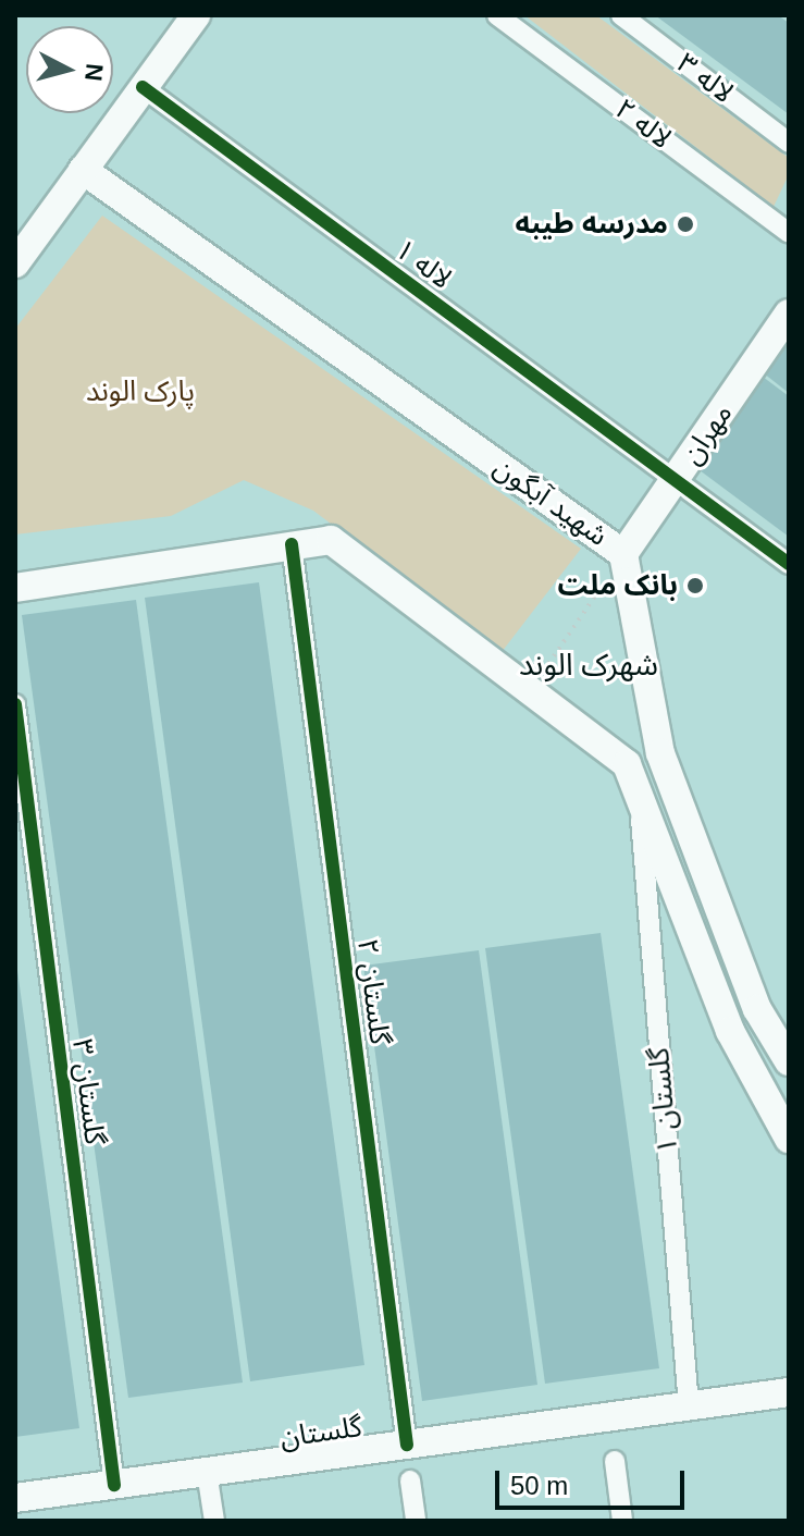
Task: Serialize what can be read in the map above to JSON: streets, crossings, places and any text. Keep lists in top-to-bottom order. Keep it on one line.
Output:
{"streets":{"main road":["مهران","شهید آبگون","گلستان"],"street":["لاله ۳","لاله ۲","لاله ۱","گلستان ۲","گلستان ۳","گلستان ۱"]},"crossings":[["لاله ۱","مهران"],["مهران","شهید آبگون"],["گلستان ۲","گلستان"],["گلستان ۳","گلستان"],["گلستان ۱","گلستان"]],"districts":["شهرک الوند"],"parks":["پارک الوند"],"places":["مدرسه طیبه","بانک ملت"],"scale_bar":"50 m","north":"right"}
